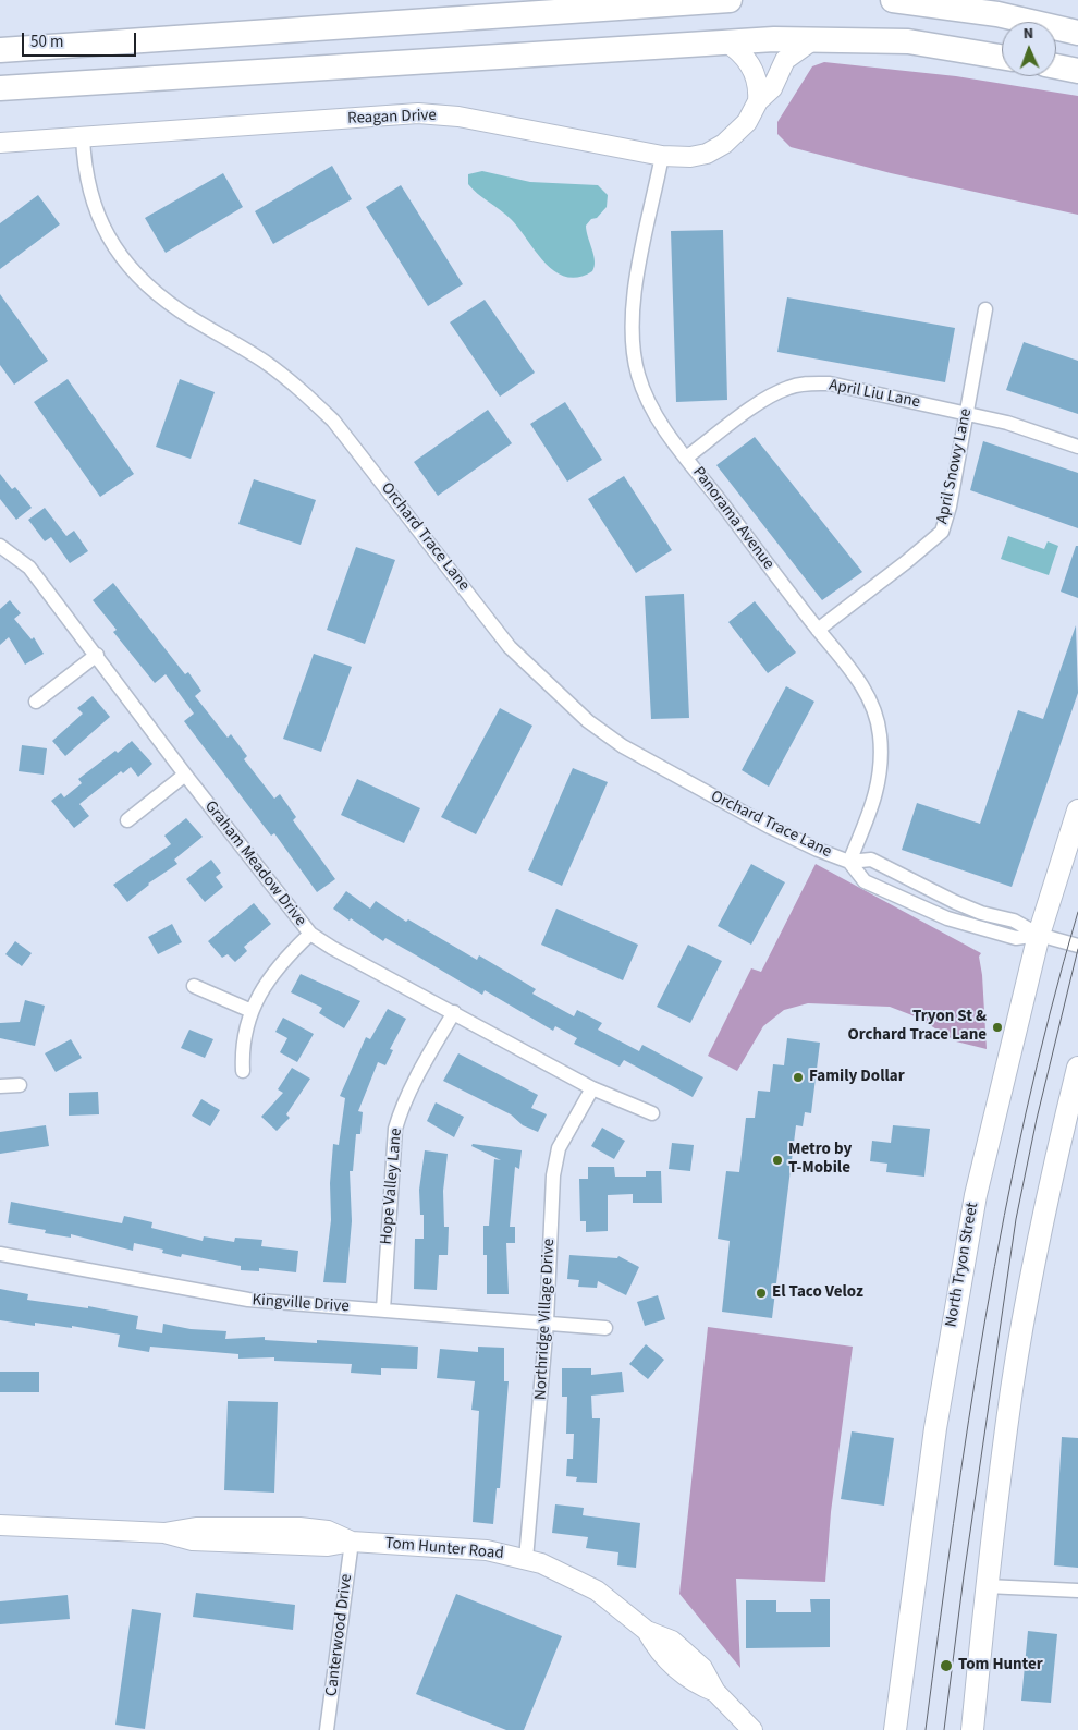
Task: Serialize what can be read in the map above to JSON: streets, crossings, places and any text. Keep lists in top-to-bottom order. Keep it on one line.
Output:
{"streets":{"main road":["North Tryon Street"],"street":["Reagan Drive","April Liu Lane","April Snowy Lane","Panorama Avenue","Orchard Trace Lane","Graham Meadow Drive","Hope Valley Lane","Kingville Drive","Northridge Village Drive","Tom Hunter Road","Canterwood Drive"]},"crossings":[["Reagan Drive","Panorama Avenue"],["Reagan Drive","Orchard Trace Lane"],["April Liu Lane","April Snowy Lane"],["April Liu Lane","Panorama Avenue"],["April Snowy Lane","Panorama Avenue"],["Panorama Avenue","Orchard Trace Lane"],["Orchard Trace Lane","North Tryon Street"],["Graham Meadow Drive","Hope Valley Lane"],["Graham Meadow Drive","Northridge Village Drive"],["Hope Valley Lane","Kingville Drive"],["Kingville Drive","Northridge Village Drive"],["Northridge Village Drive","Tom Hunter Road"],["Tom Hunter Road","Canterwood Drive"]],"places":["Tryon St & Orchard Trace Lane","Family Dollar","Metro by T-Mobile","El Taco Veloz","Tom Hunter"],"scale_bar":"50 m","north":"top"}
